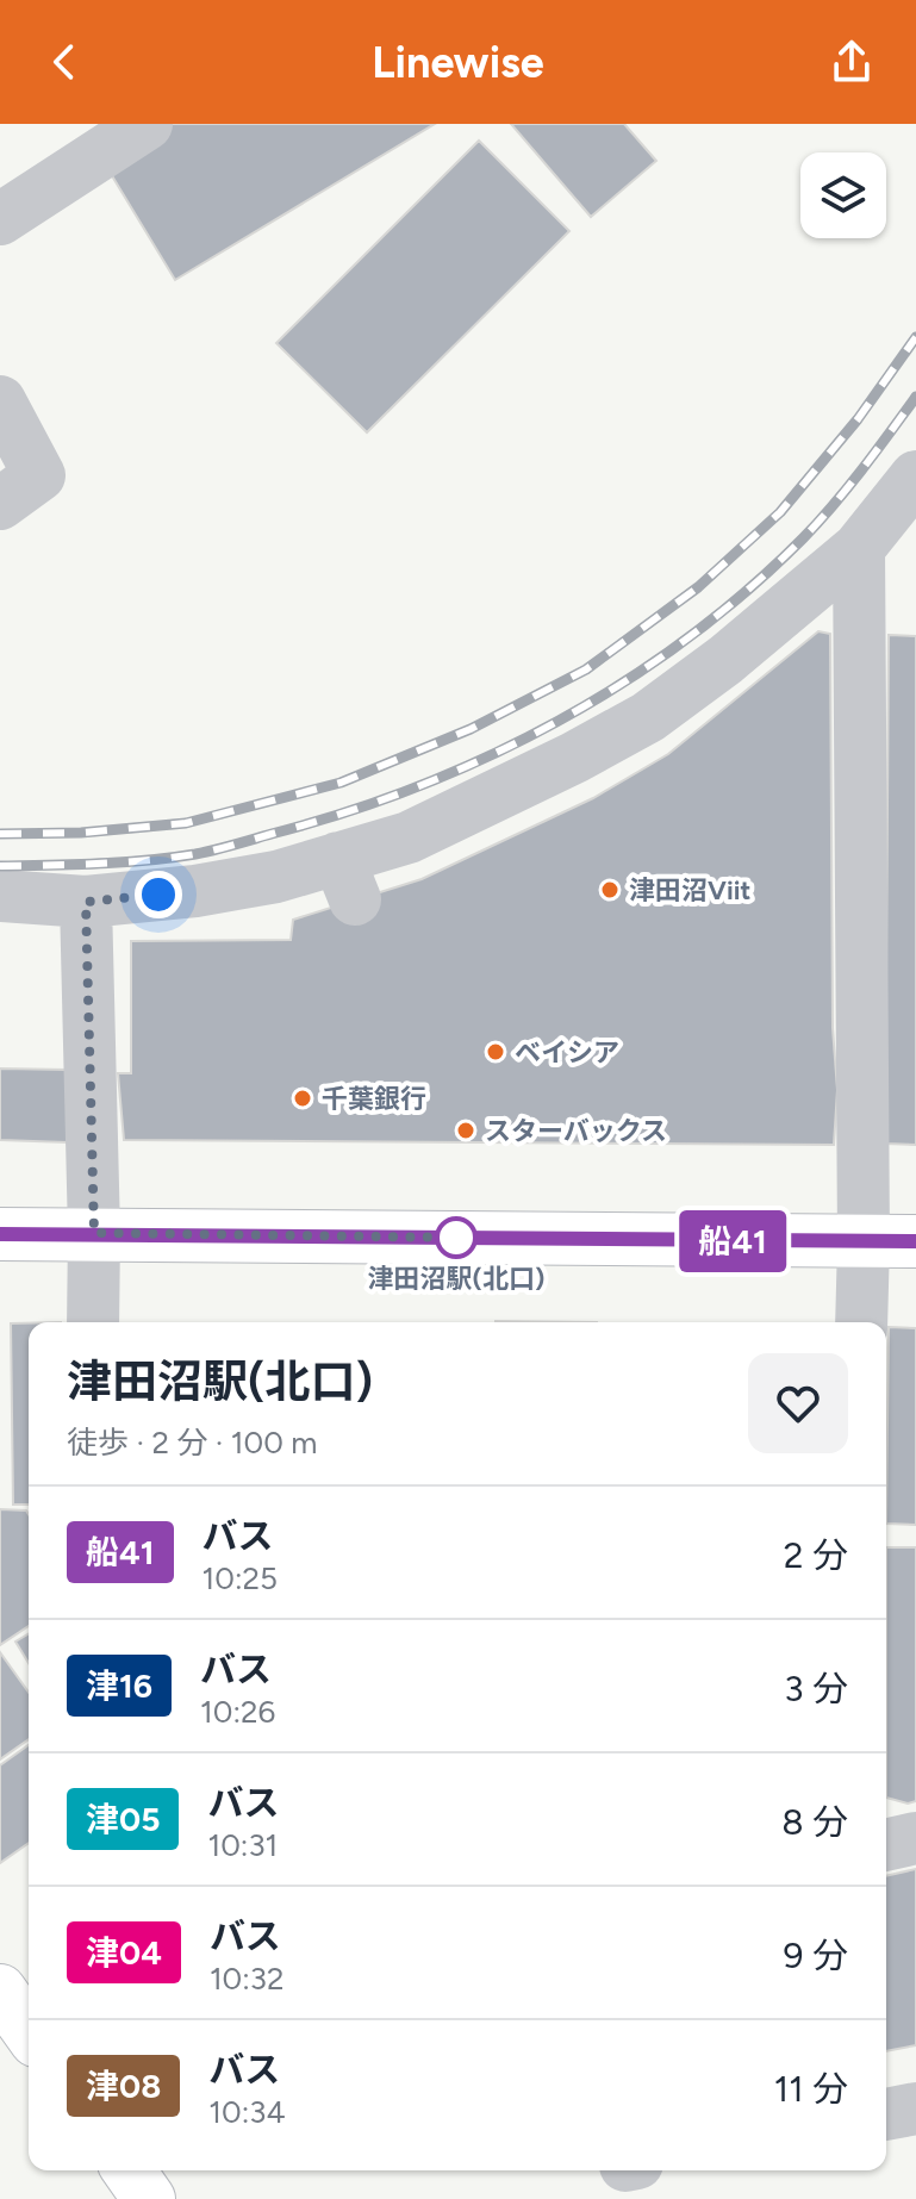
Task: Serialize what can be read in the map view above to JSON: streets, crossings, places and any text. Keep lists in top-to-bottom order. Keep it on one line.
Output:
{"places":["津田沼Viit","ベイシア","千葉銀行","スターバックス","津田沼駅(北口)"],"lines":["bus line 船41"],"page":{"header":"Linewise","on_map":"船41","heading":["津田沼駅(北口)","徒歩 · 2 分 · 100 m"],"list":[{"mark":"船41","name":"バス","note":"10:25","value":"2 分"},{"mark":"津16","name":"バス","note":"10:26","value":"3 分"},{"mark":"津05","name":"バス","note":"10:31","value":"8 分"},{"mark":"津04","name":"バス","note":"10:32","value":"9 分"},{"mark":"津08","name":"バス","note":"10:34","value":"11 分"}]}}
